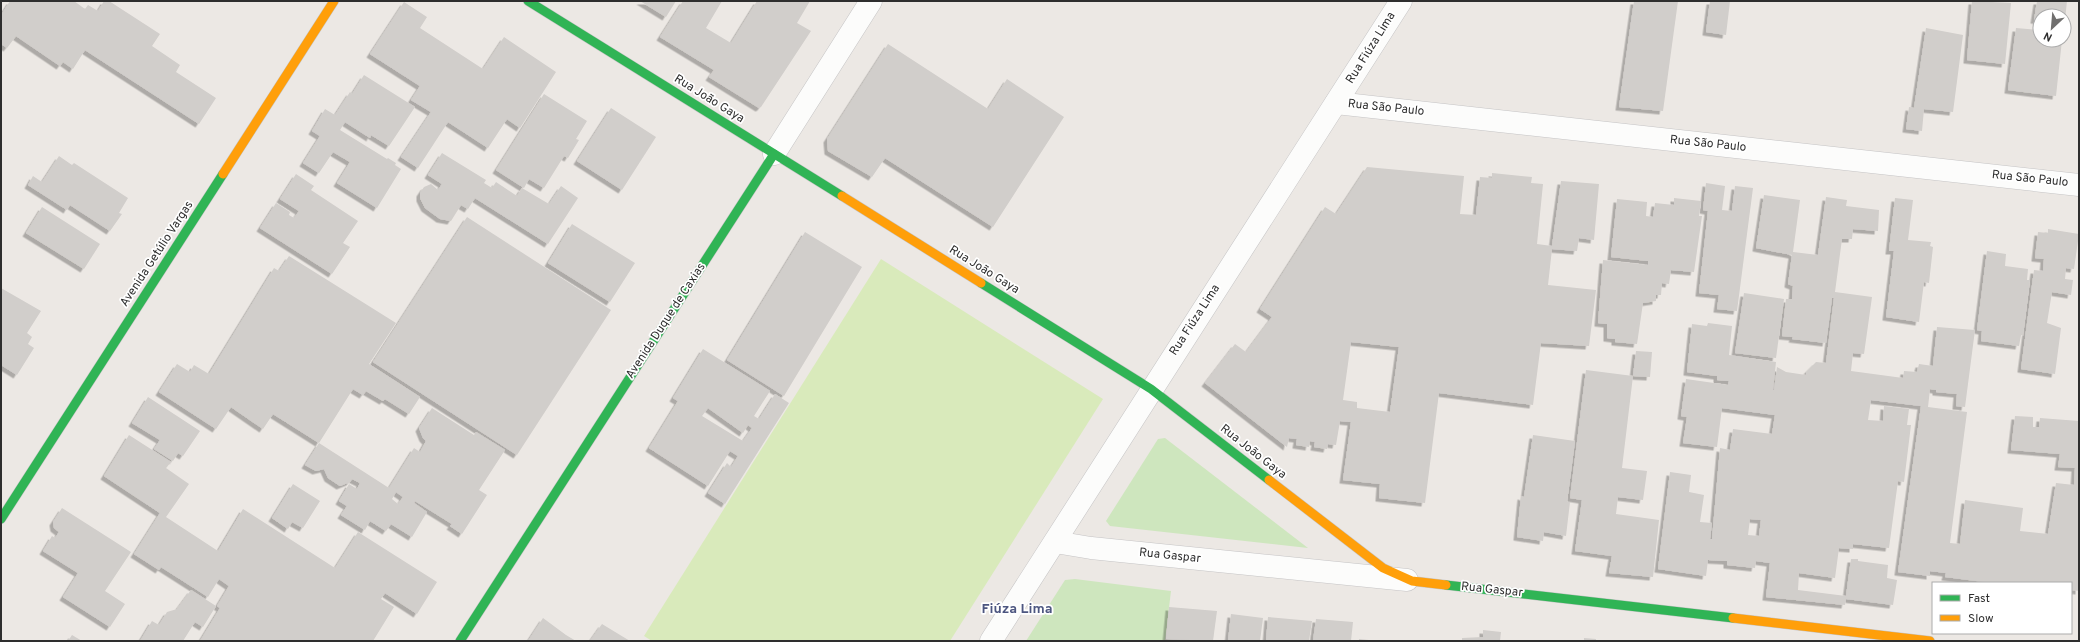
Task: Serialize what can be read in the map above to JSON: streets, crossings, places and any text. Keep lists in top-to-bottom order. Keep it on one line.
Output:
{"streets":{"main road":["Rua João Gaya","Avenida Getúlio Vargas","Avenida Duque de Caxias","Rua Gaspar"],"street":["Rua Fiúza Lima","Rua São Paulo"]},"crossings":[["Rua Fiúza Lima","Rua João Gaya"],["Rua Fiúza Lima","Rua São Paulo"],["Rua Fiúza Lima","Rua Gaspar"],["Rua João Gaya","Avenida Duque de Caxias"],["Rua João Gaya","Rua Gaspar"]],"districts":["Fiúza Lima"],"legend":["Fast","Slow"],"north":"bottom left"}
